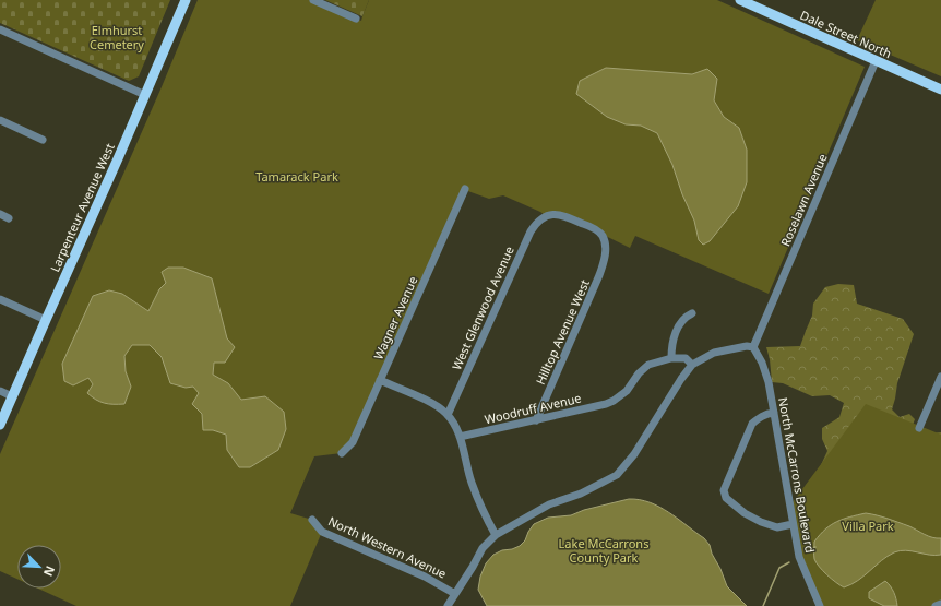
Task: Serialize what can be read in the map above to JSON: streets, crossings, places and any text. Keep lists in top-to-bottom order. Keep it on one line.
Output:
{"streets":{"main road":["Dale Street North","Larpenteur Avenue West"],"street":["Roselawn Avenue","West Glenwood Avenue","Wagner Avenue","Hilltop Avenue West","Woodruff Avenue","North McCarrons Boulevard","North Western Avenue"]},"crossings":[["Dale Street North","Roselawn Avenue"],["Roselawn Avenue","North McCarrons Boulevard"],["West Glenwood Avenue","Hilltop Avenue West"],["Hilltop Avenue West","Woodruff Avenue"]],"parks":["Elmhurst Cemetery","Tamarack Park","Villa Park","Lake McCarrons County Park"],"north":"bottom right"}
